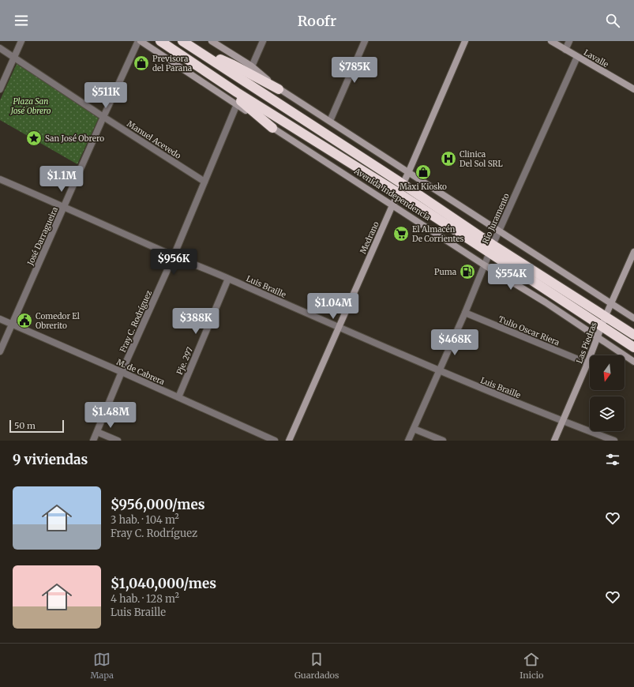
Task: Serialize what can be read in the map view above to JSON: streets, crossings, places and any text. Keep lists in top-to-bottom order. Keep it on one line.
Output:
{"streets":{"highway":["Avenida Independencia"],"main road":["Lavalle","Medrano","Las Piedras"],"street":["Manuel Acevedo","Rio Juramento","José Darragueira","Luis Braille","Fray C. Rodríguez","Tulio Oscar Riera","Pje. 297","M. de Cabrera"]},"crossings":[["Lavalle","Rio Juramento"],["Manuel Acevedo","José Darragueira"],["Manuel Acevedo","Fray C. Rodríguez"],["Avenida Independencia","Rio Juramento"],["Avenida Independencia","Medrano"],["Avenida Independencia","Fray C. Rodríguez"],["Avenida Independencia","Las Piedras"],["Rio Juramento","Luis Braille"],["Rio Juramento","Tulio Oscar Riera"],["José Darragueira","Luis Braille"],["José Darragueira","M. de Cabrera"],["Medrano","Luis Braille"],["Luis Braille","Fray C. Rodríguez"],["Luis Braille","Las Piedras"],["Luis Braille","Pje. 297"],["Fray C. Rodríguez","M. de Cabrera"],["Tulio Oscar Riera","Las Piedras"],["Pje. 297","M. de Cabrera"]],"parks":["Plaza San José Obrero"],"places":{"shop":["Previsora del Parana","Maxi Kiosko"],"place":["San José Obrero"],"hospital":["Clinica Del Sol SRL"],"supermarket":["El Almacén De Corrientes"],"fuel station":["Puma"],"public building":["Comedor El Obrerito"]},"scale_bar":"50 m","north":"bottom","page":{"header":"Roofr","price":["$785K","$511K","$1.1M","$956K","$554K","$1.04M","$388K","$468K","$1.48M"],"scale":"50 m","heading":"9 viviendas","list":[{"name":"$956,000/mes","note":"3 hab. · 104 m² · Fray C. Rodríguez"},{"name":"$1,040,000/mes","note":"4 hab. · 128 m² · Luis Braille"}],"tabs":["Mapa","Guardados","Inicio"]}}
